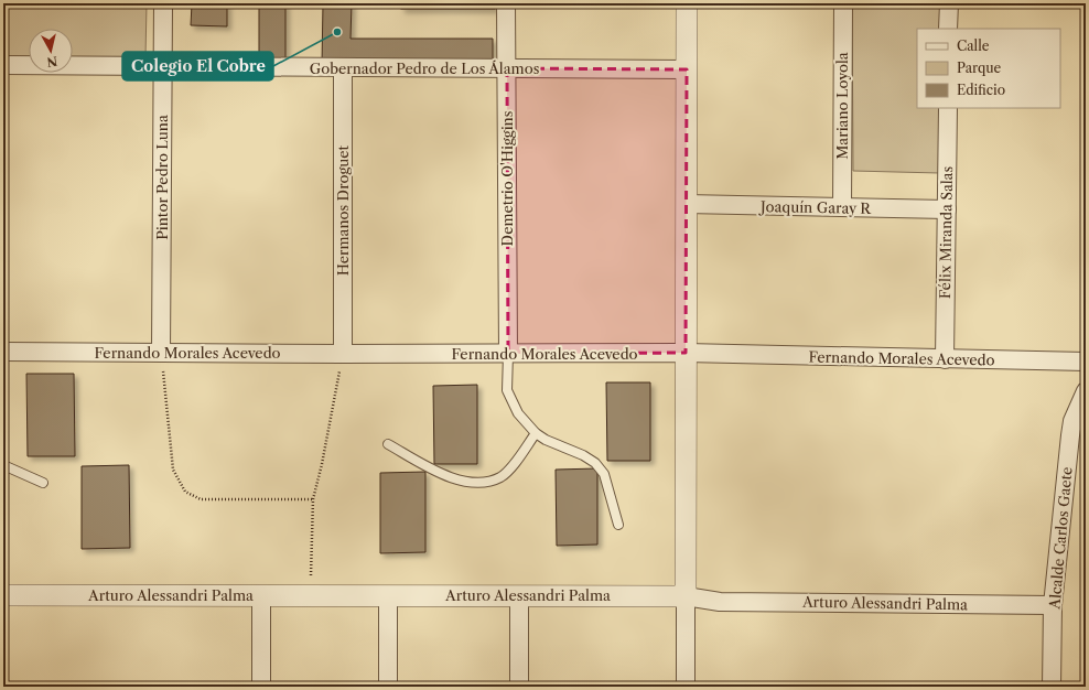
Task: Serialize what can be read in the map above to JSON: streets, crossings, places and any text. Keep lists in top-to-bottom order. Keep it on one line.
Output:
{"streets":{"street":["Gobernador Pedro de Los Álamos","Mariano Loyola","Pintor Pedro Luna","Demetrio O'Higgins","Joaquín Garay R","Hermanos Droguet","Félix Miranda Salas","Fernando Morales Acevedo","Alcalde Carlos Gaete","Arturo Alessandri Palma"]},"crossings":[["Gobernador Pedro de Los Álamos","Pintor Pedro Luna"],["Gobernador Pedro de Los Álamos","Demetrio O'Higgins"],["Gobernador Pedro de Los Álamos","Hermanos Droguet"],["Mariano Loyola","Joaquín Garay R"],["Pintor Pedro Luna","Fernando Morales Acevedo"],["Demetrio O'Higgins","Fernando Morales Acevedo"],["Joaquín Garay R","Félix Miranda Salas"],["Hermanos Droguet","Fernando Morales Acevedo"],["Félix Miranda Salas","Fernando Morales Acevedo"],["Alcalde Carlos Gaete","Arturo Alessandri Palma"]],"places":["Colegio El Cobre"],"legend":["Calle","Parque","Edificio"],"north":"bottom"}
